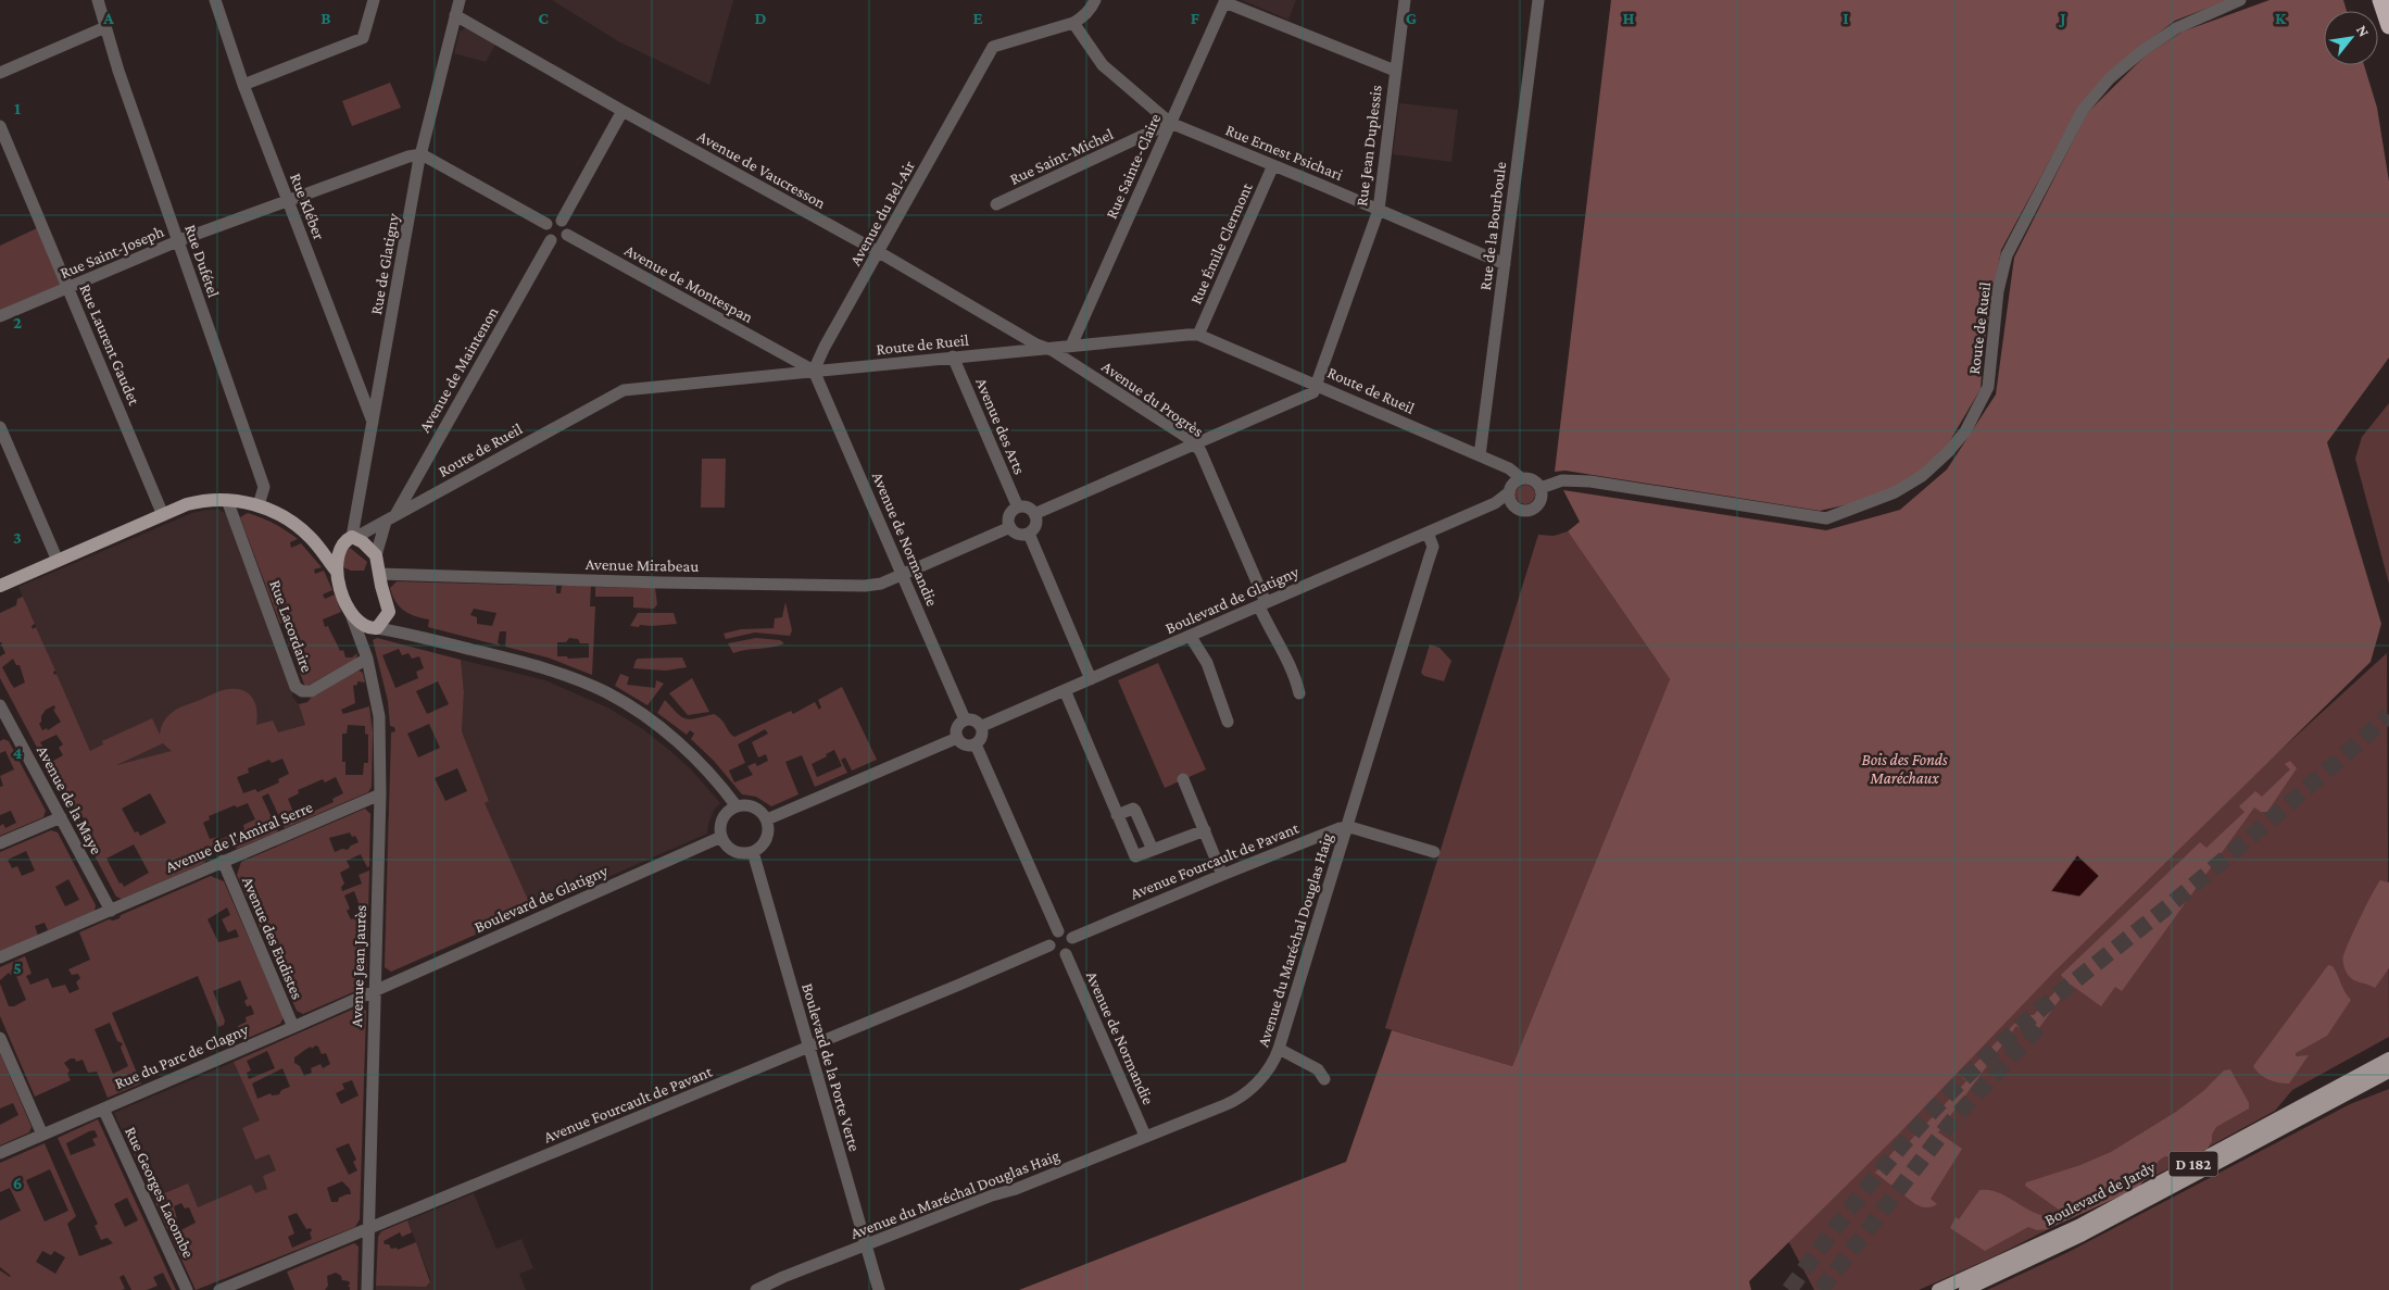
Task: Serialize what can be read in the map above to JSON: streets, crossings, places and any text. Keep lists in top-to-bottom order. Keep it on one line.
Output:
{"streets":{"main road":["D 182","Boulevard de Jardy"],"street":["Rue Jean Duplessis","Rue Ernest Psichari","Rue Saint-Michel","Rue Sainte-Claire","Avenue de Vaucresson","Rue Kléber","Avenue du Bel-Air","Rue de la Bourboule","Rue Émile Clermont","Rue Saint-Joseph","Rue Dufétel","Rue de Glatigny","Avenue de Montespan","Route de Rueil","Rue Laurent Gaudet","Avenue de Maintenon","Avenue du Progrès","Avenue des Arts","Avenue de Normandie","Avenue Mirabeau","Boulevard de Glatigny","Rue Lacordaire","Avenue de la Maye","Avenue de l'Amiral Serre","Avenue Fourcault de Pavant","Avenue des Eudistes","Avenue du Maréchal Douglas Haig","Avenue Jean Jaurès","Rue du Parc de Clagny","Boulevard de la Porte Verte","Rue Georges Lacombe"]},"crossings":[["Rue Jean Duplessis","Rue Ernest Psichari"],["Rue Jean Duplessis","Route de Rueil"],["Rue Ernest Psichari","Rue Saint-Michel"],["Rue Ernest Psichari","Rue Sainte-Claire"],["Rue Ernest Psichari","Avenue du Bel-Air"],["Rue Ernest Psichari","Rue de la Bourboule"],["Rue Ernest Psichari","Rue Émile Clermont"],["Rue Saint-Michel","Rue Sainte-Claire"],["Rue Sainte-Claire","Avenue de Vaucresson"],["Rue Sainte-Claire","Route de Rueil"],["Rue Sainte-Claire","Avenue du Progrès"],["Avenue de Vaucresson","Avenue du Bel-Air"],["Avenue de Vaucresson","Rue de Glatigny"],["Avenue de Vaucresson","Route de Rueil"],["Avenue de Vaucresson","Avenue du Progrès"],["Rue Kléber","Rue Saint-Joseph"],["Rue Kléber","Rue de Glatigny"],["Avenue du Bel-Air","Avenue de Montespan"],["Avenue du Bel-Air","Route de Rueil"],["Avenue du Bel-Air","Avenue de Normandie"],["Rue de la Bourboule","Route de Rueil"],["Rue Émile Clermont","Route de Rueil"],["Rue Saint-Joseph","Rue Dufétel"],["Rue Saint-Joseph","Rue de Glatigny"],["Rue Saint-Joseph","Rue Laurent Gaudet"],["Rue de Glatigny","Route de Rueil"],["Avenue de Montespan","Route de Rueil"],["Avenue de Montespan","Avenue de Maintenon"],["Avenue de Montespan","Avenue de Normandie"],["Route de Rueil","Avenue de Maintenon"],["Route de Rueil","Avenue du Progrès"],["Route de Rueil","Avenue des Arts"],["Route de Rueil","Avenue de Normandie"],["Route de Rueil","Boulevard de Glatigny"],["Avenue du Progrès","Boulevard de Glatigny"],["Avenue des Arts","Avenue Mirabeau"],["Avenue de Normandie","Avenue Mirabeau"],["Avenue de Normandie","Boulevard de Glatigny"],["Avenue de Normandie","Avenue Fourcault de Pavant"],["Avenue de Normandie","Avenue du Maréchal Douglas Haig"],["Boulevard de Glatigny","Avenue du Maréchal Douglas Haig"],["Boulevard de Glatigny","Avenue Jean Jaurès"],["Boulevard de Glatigny","Rue du Parc de Clagny"],["Boulevard de Glatigny","Boulevard de la Porte Verte"],["Rue Lacordaire","Avenue Jean Jaurès"],["Avenue de la Maye","Avenue de l'Amiral Serre"],["Avenue de l'Amiral Serre","Avenue des Eudistes"],["Avenue de l'Amiral Serre","Avenue Jean Jaurès"],["Avenue Fourcault de Pavant","Avenue du Maréchal Douglas Haig"],["Avenue Fourcault de Pavant","Avenue Jean Jaurès"],["Avenue Fourcault de Pavant","Boulevard de la Porte Verte"],["Avenue des Eudistes","Rue du Parc de Clagny"],["Avenue du Maréchal Douglas Haig","Boulevard de la Porte Verte"],["Avenue Jean Jaurès","Rue du Parc de Clagny"],["Rue du Parc de Clagny","Rue Georges Lacombe"]],"parks":["Bois des Fonds Maréchaux"],"north":"top right","grid":{"columns":["A","B","C","D","E","F","G","H","I","J","K"],"rows":["1","2","3","4","5","6"]}}
